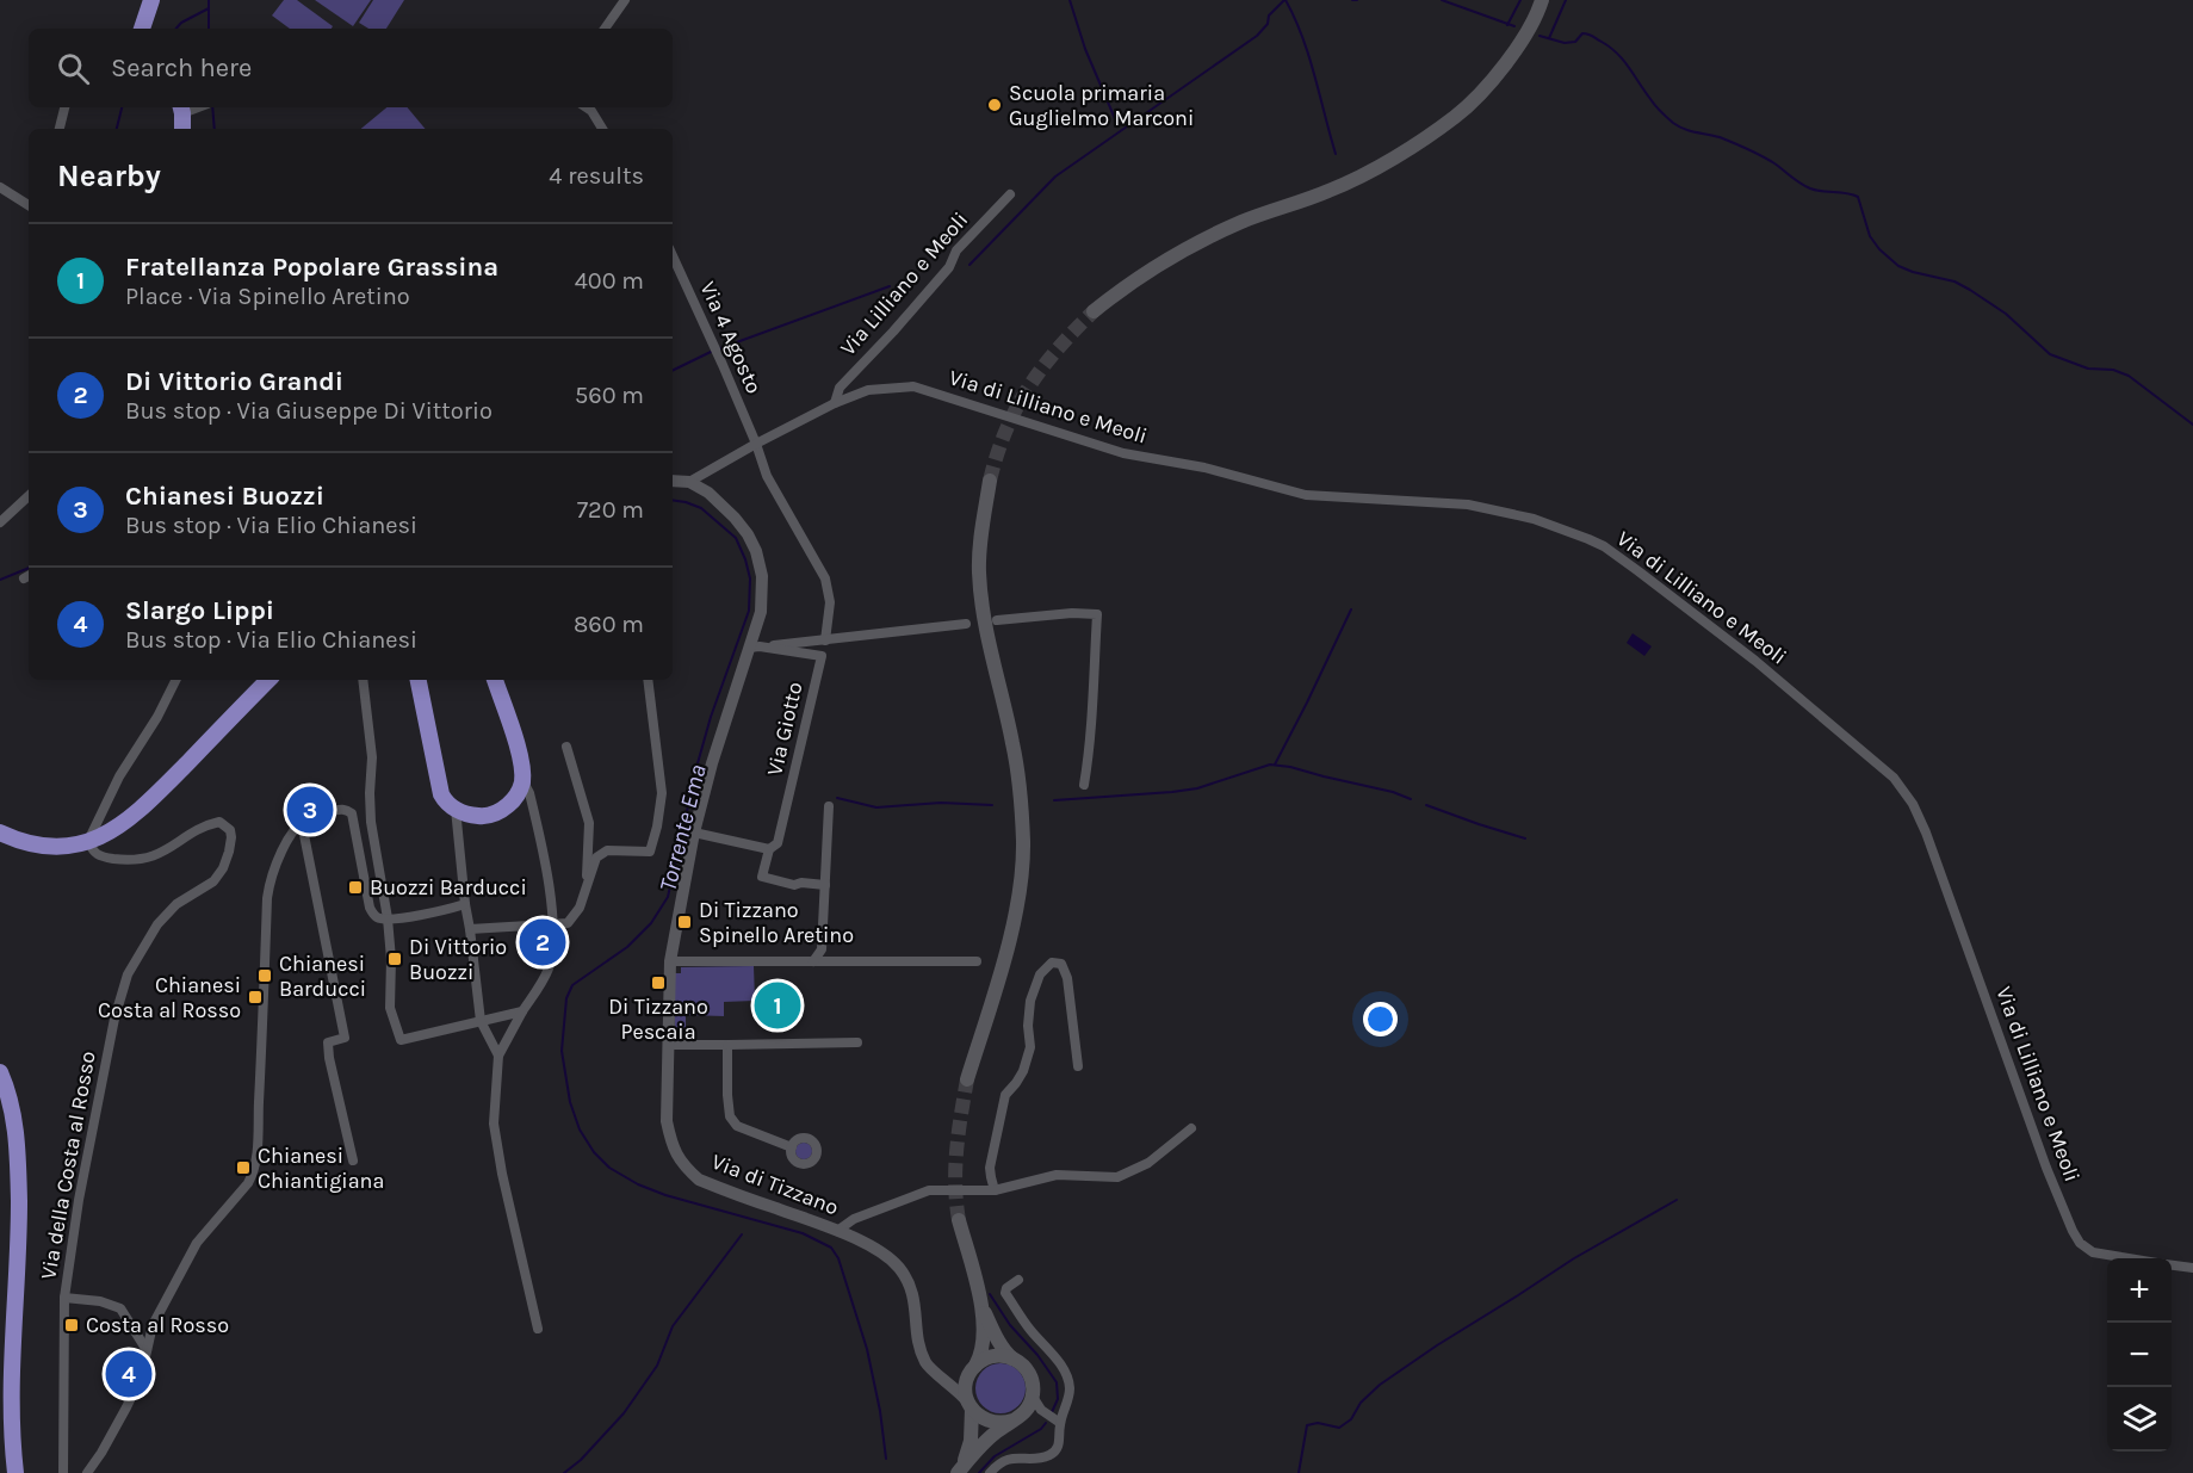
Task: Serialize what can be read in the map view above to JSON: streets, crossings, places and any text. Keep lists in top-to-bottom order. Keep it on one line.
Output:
{"streets":{"main road":["Via di Tizzano"],"street":["Via Lilliano e Meoli","Via 4 Agosto","Via di Lilliano e Meoli","Via Giotto","Via della Costa al Rosso"]},"crossings":[["Via Lilliano e Meoli","Via di Lilliano e Meoli"],["Via 4 Agosto","Via di Lilliano e Meoli"],["Via di Lilliano e Meoli","Via di Tizzano"],["Via Giotto","Via di Tizzano"]],"water":["Torrente Ema"],"places":{"other":["Scuola primaria Guglielmo Marconi"],"transit":["Buozzi Barducci","Di Tizzano Spinello Aretino","Di Vittorio Buozzi","Chianesi Barducci","Di Tizzano Pescaia","Chianesi Costa al Rosso","Chianesi Chiantigiana","Costa al Rosso"]},"page":{"search":"Search here","heading":["Nearby","4 results"],"list":[{"mark":"1","name":"Fratellanza Popolare Grassina","note":"Place · Via Spinello Aretino","value":"400 m"},{"mark":"2","name":"Di Vittorio Grandi","note":"Bus stop · Via Giuseppe Di Vittorio","value":"560 m"},{"mark":"3","name":"Chianesi Buozzi","note":"Bus stop · Via Elio Chianesi","value":"720 m"},{"mark":"4","name":"Slargo Lippi","note":"Bus stop · Via Elio Chianesi","value":"860 m"}],"pins":["3","2","1","4"],"map_buttons":["+","−"]}}
